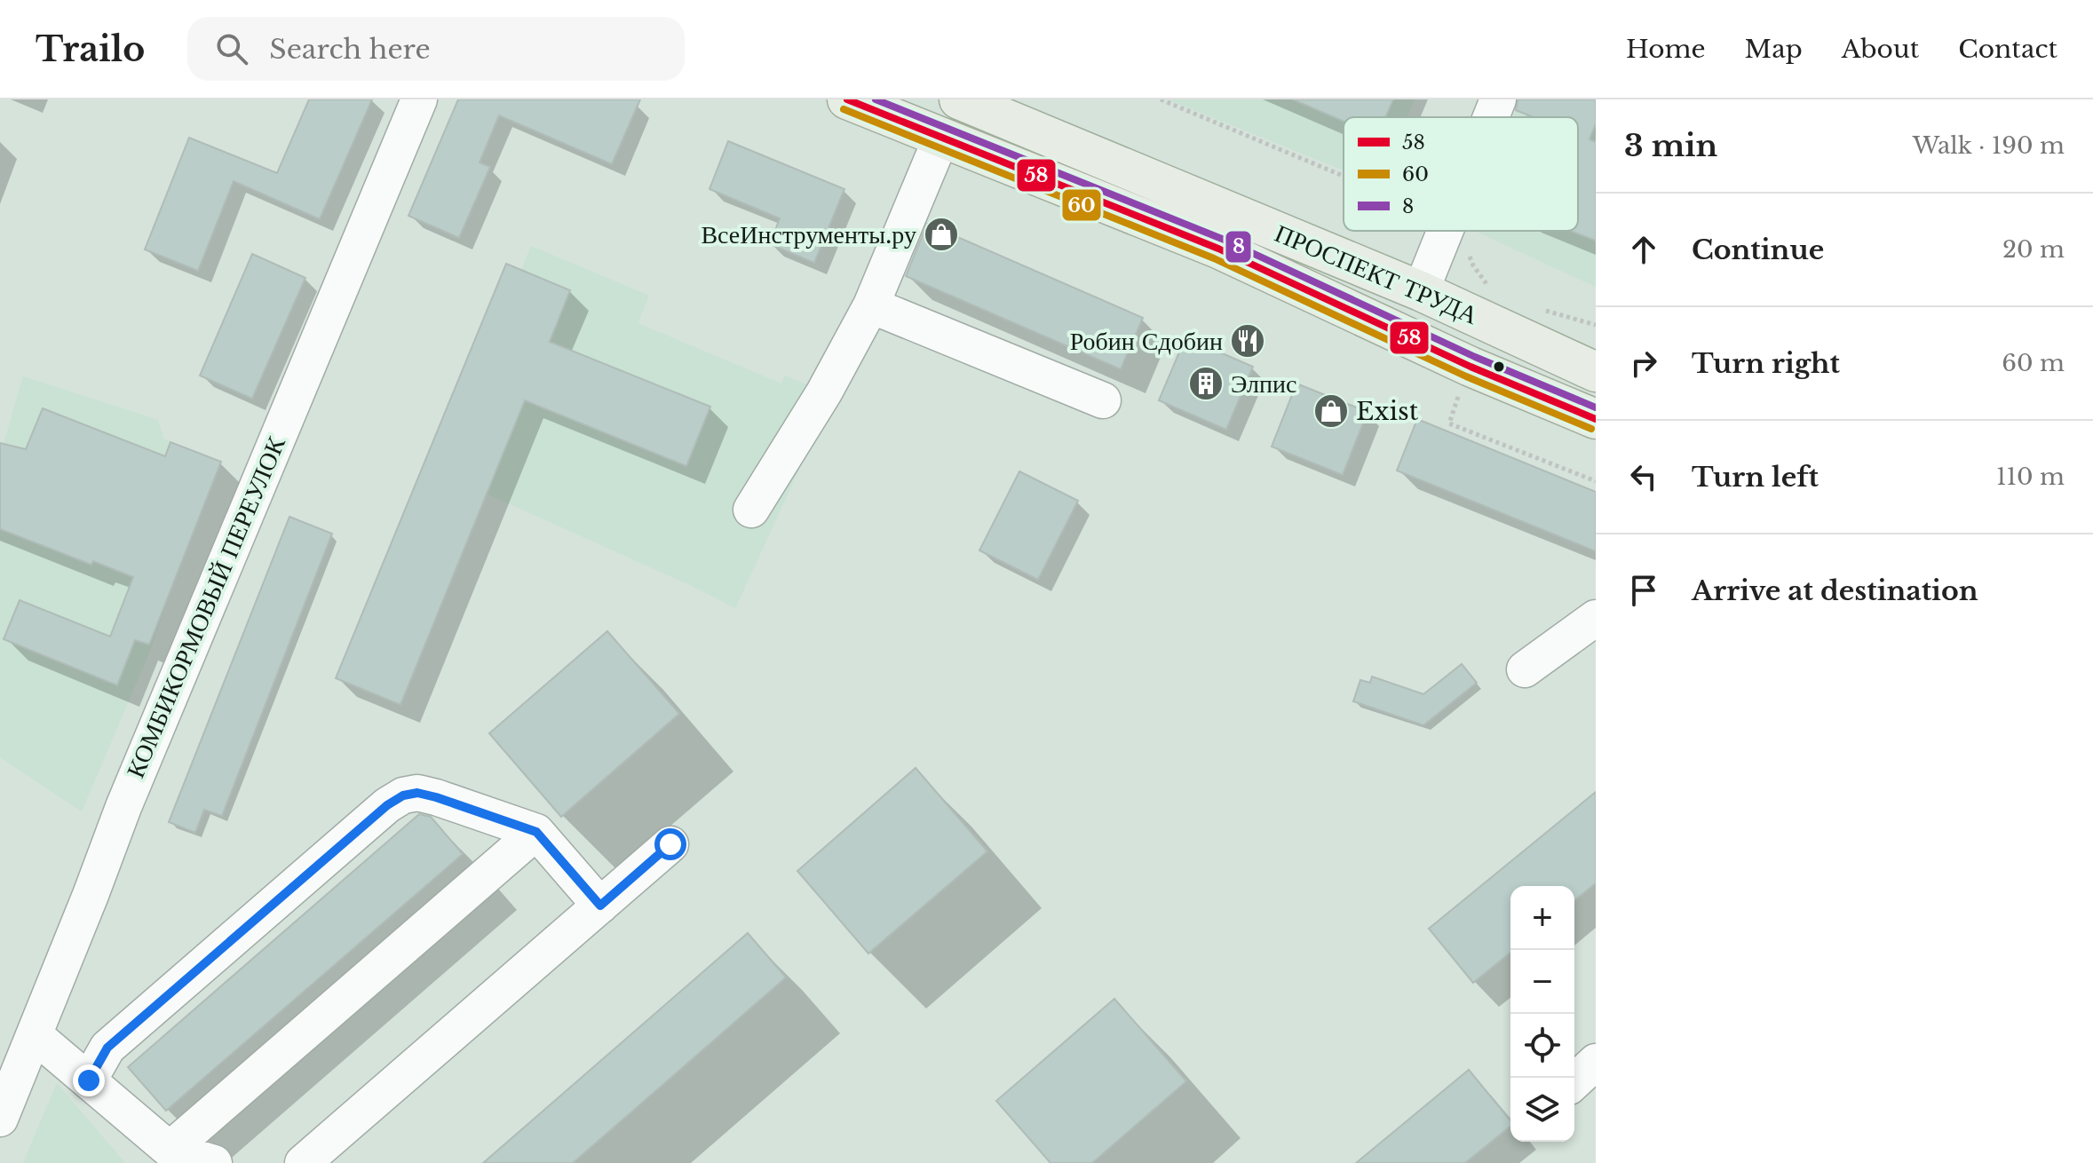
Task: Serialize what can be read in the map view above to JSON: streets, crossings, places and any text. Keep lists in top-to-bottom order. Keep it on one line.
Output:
{"streets":{"main road":["ПРОСПЕКТ ТРУДА"],"street":["КОМБИКОРМОВЫЙ ПЕРЕУЛОК"]},"places":{"shop":["ВсеИнструменты.ру","Exist"],"restaurant":["Робин Сдобин"],"building":["Элпис"]},"lines":["transit line 58","transit line 8","transit line 60"],"legend":["58","60","8"],"page":{"header":"Trailo","search":"Search here","nav":["Home","Map","About","Contact"],"heading":["3 min","Walk · 190 m"],"list":[["Continue","20 m"],["Turn right","60 m"],["Turn left","110 m"],"Arrive at destination"],"map_buttons":["+","−"]}}
